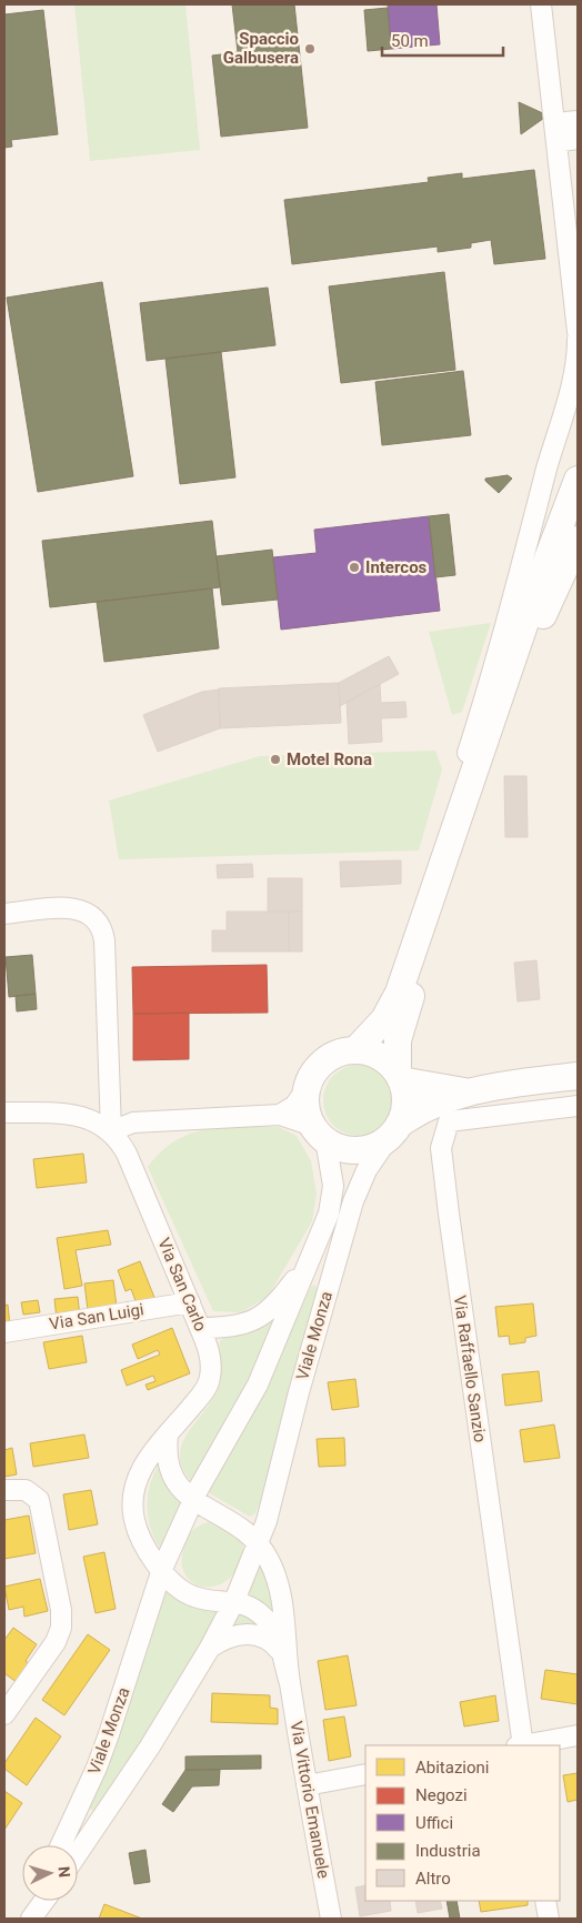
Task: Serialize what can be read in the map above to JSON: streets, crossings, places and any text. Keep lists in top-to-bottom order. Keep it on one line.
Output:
{"streets":{"street":["Via San Carlo","Via San Luigi","Viale Monza","Via Raffaello Sanzio","Via Vittorio Emanuele"]},"crossings":[["Via San Carlo","Via San Luigi"],["Via San Carlo","Viale Monza"],["Viale Monza","Via Vittorio Emanuele"]],"places":["Spaccio Galbusera","Intercos","Motel Rona"],"legend":["Abitazioni","Negozi","Uffici","Industria","Altro"],"scale_bar":"50 m","north":"right"}
